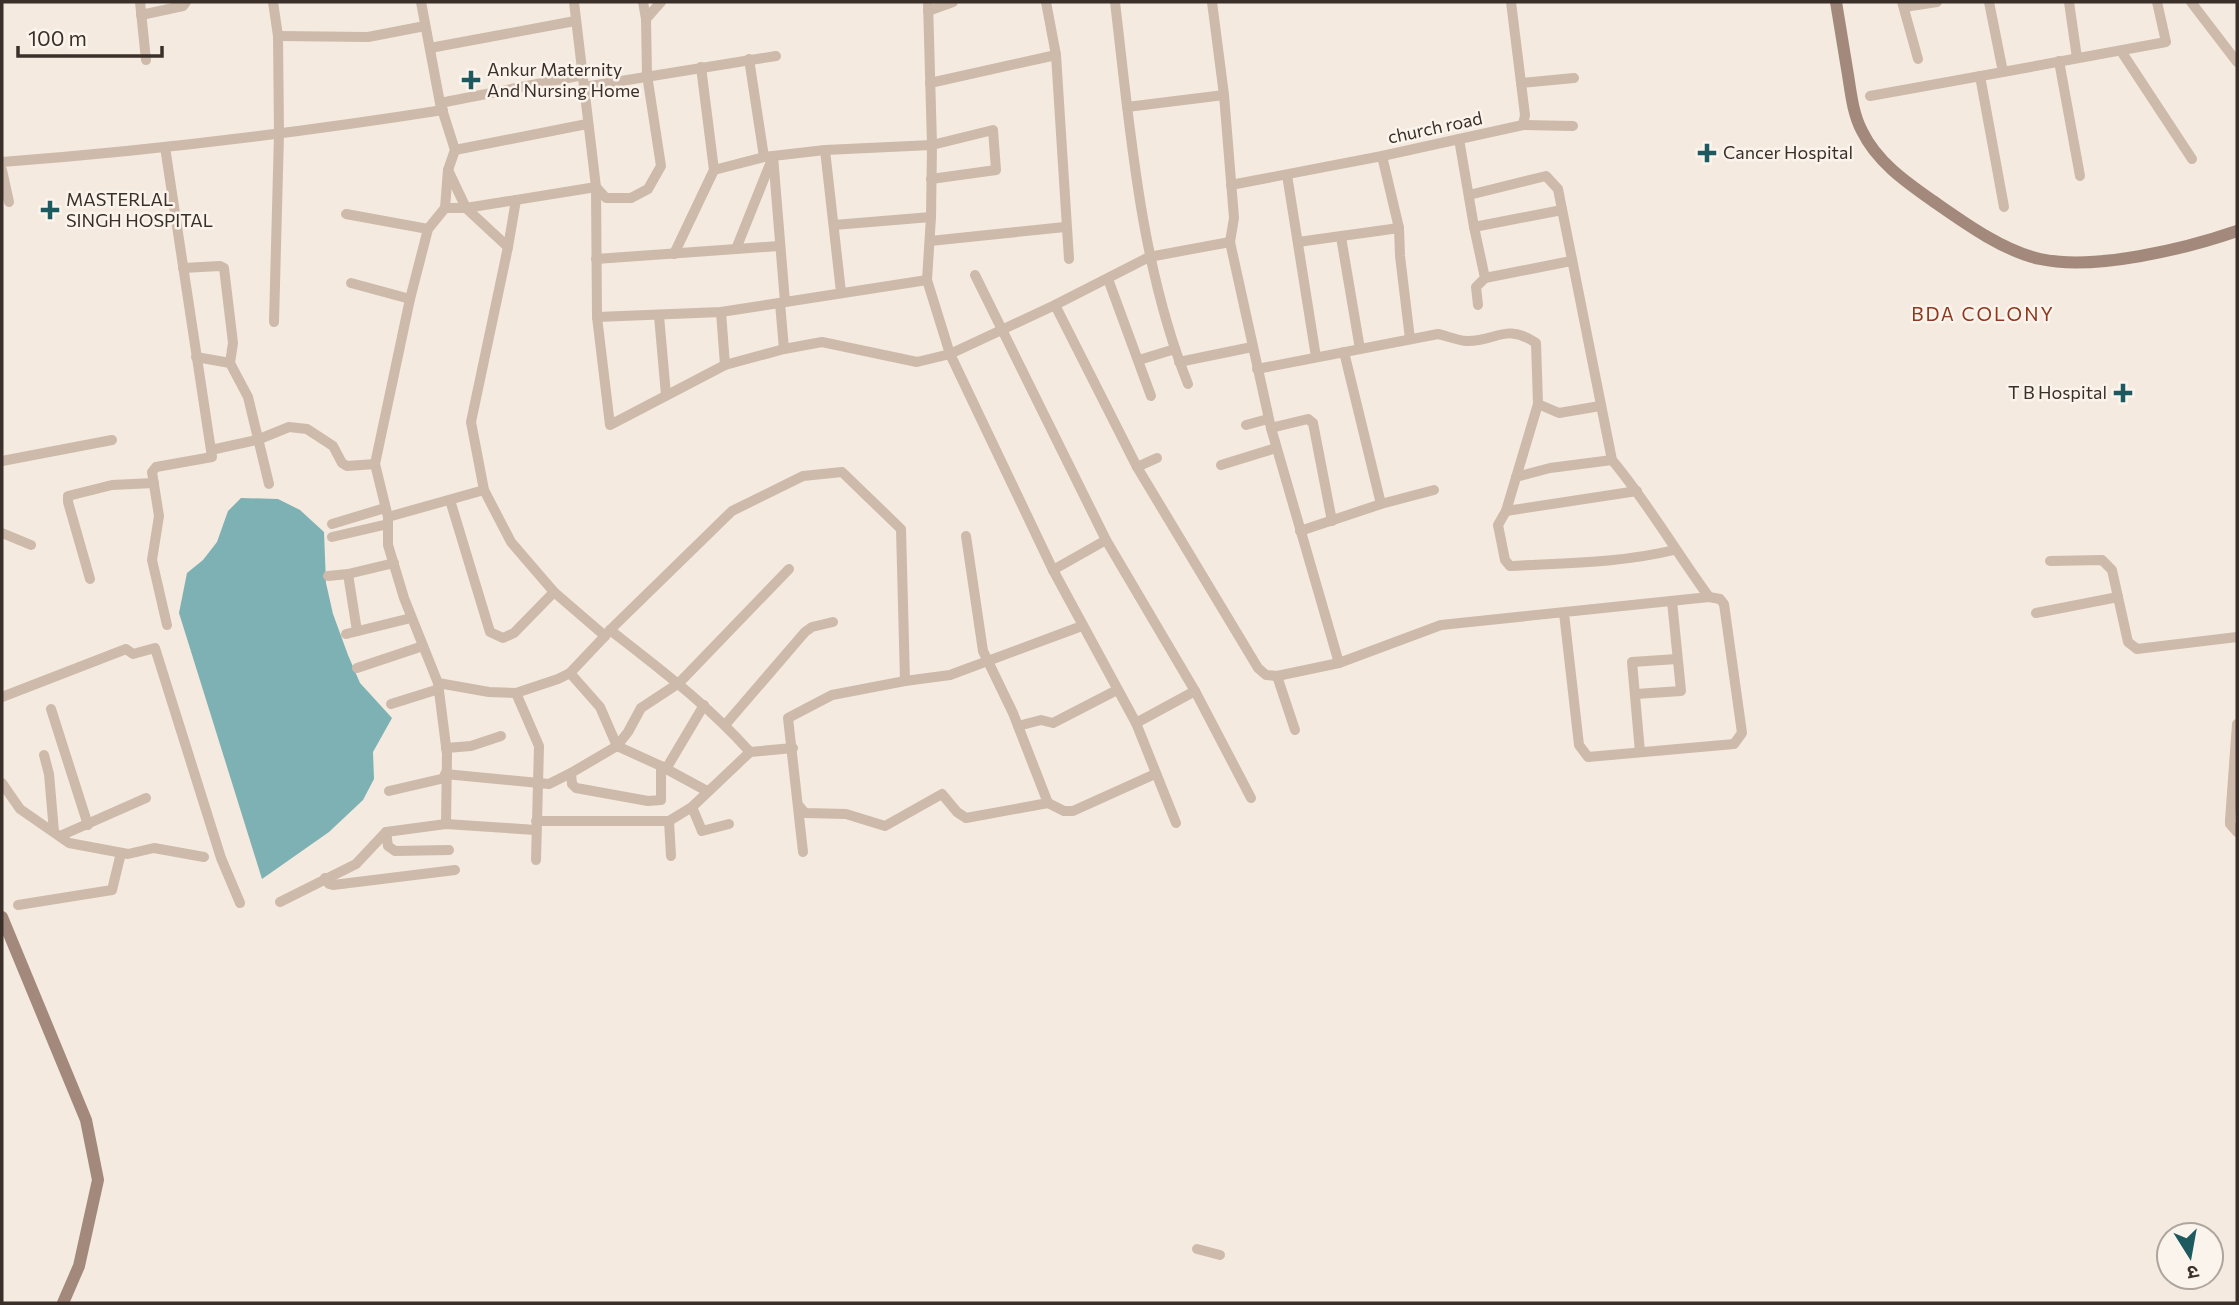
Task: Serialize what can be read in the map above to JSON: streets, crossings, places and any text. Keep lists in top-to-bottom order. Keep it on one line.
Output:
{"streets":{"street":["church road"]},"districts":["BDA COLONY"],"places":{"health":["Ankur Maternity And Nursing Home","Cancer Hospital","MASTERLAL SINGH HOSPITAL","T B Hospital"]},"scale_bar":"100 m","north":"bottom"}
